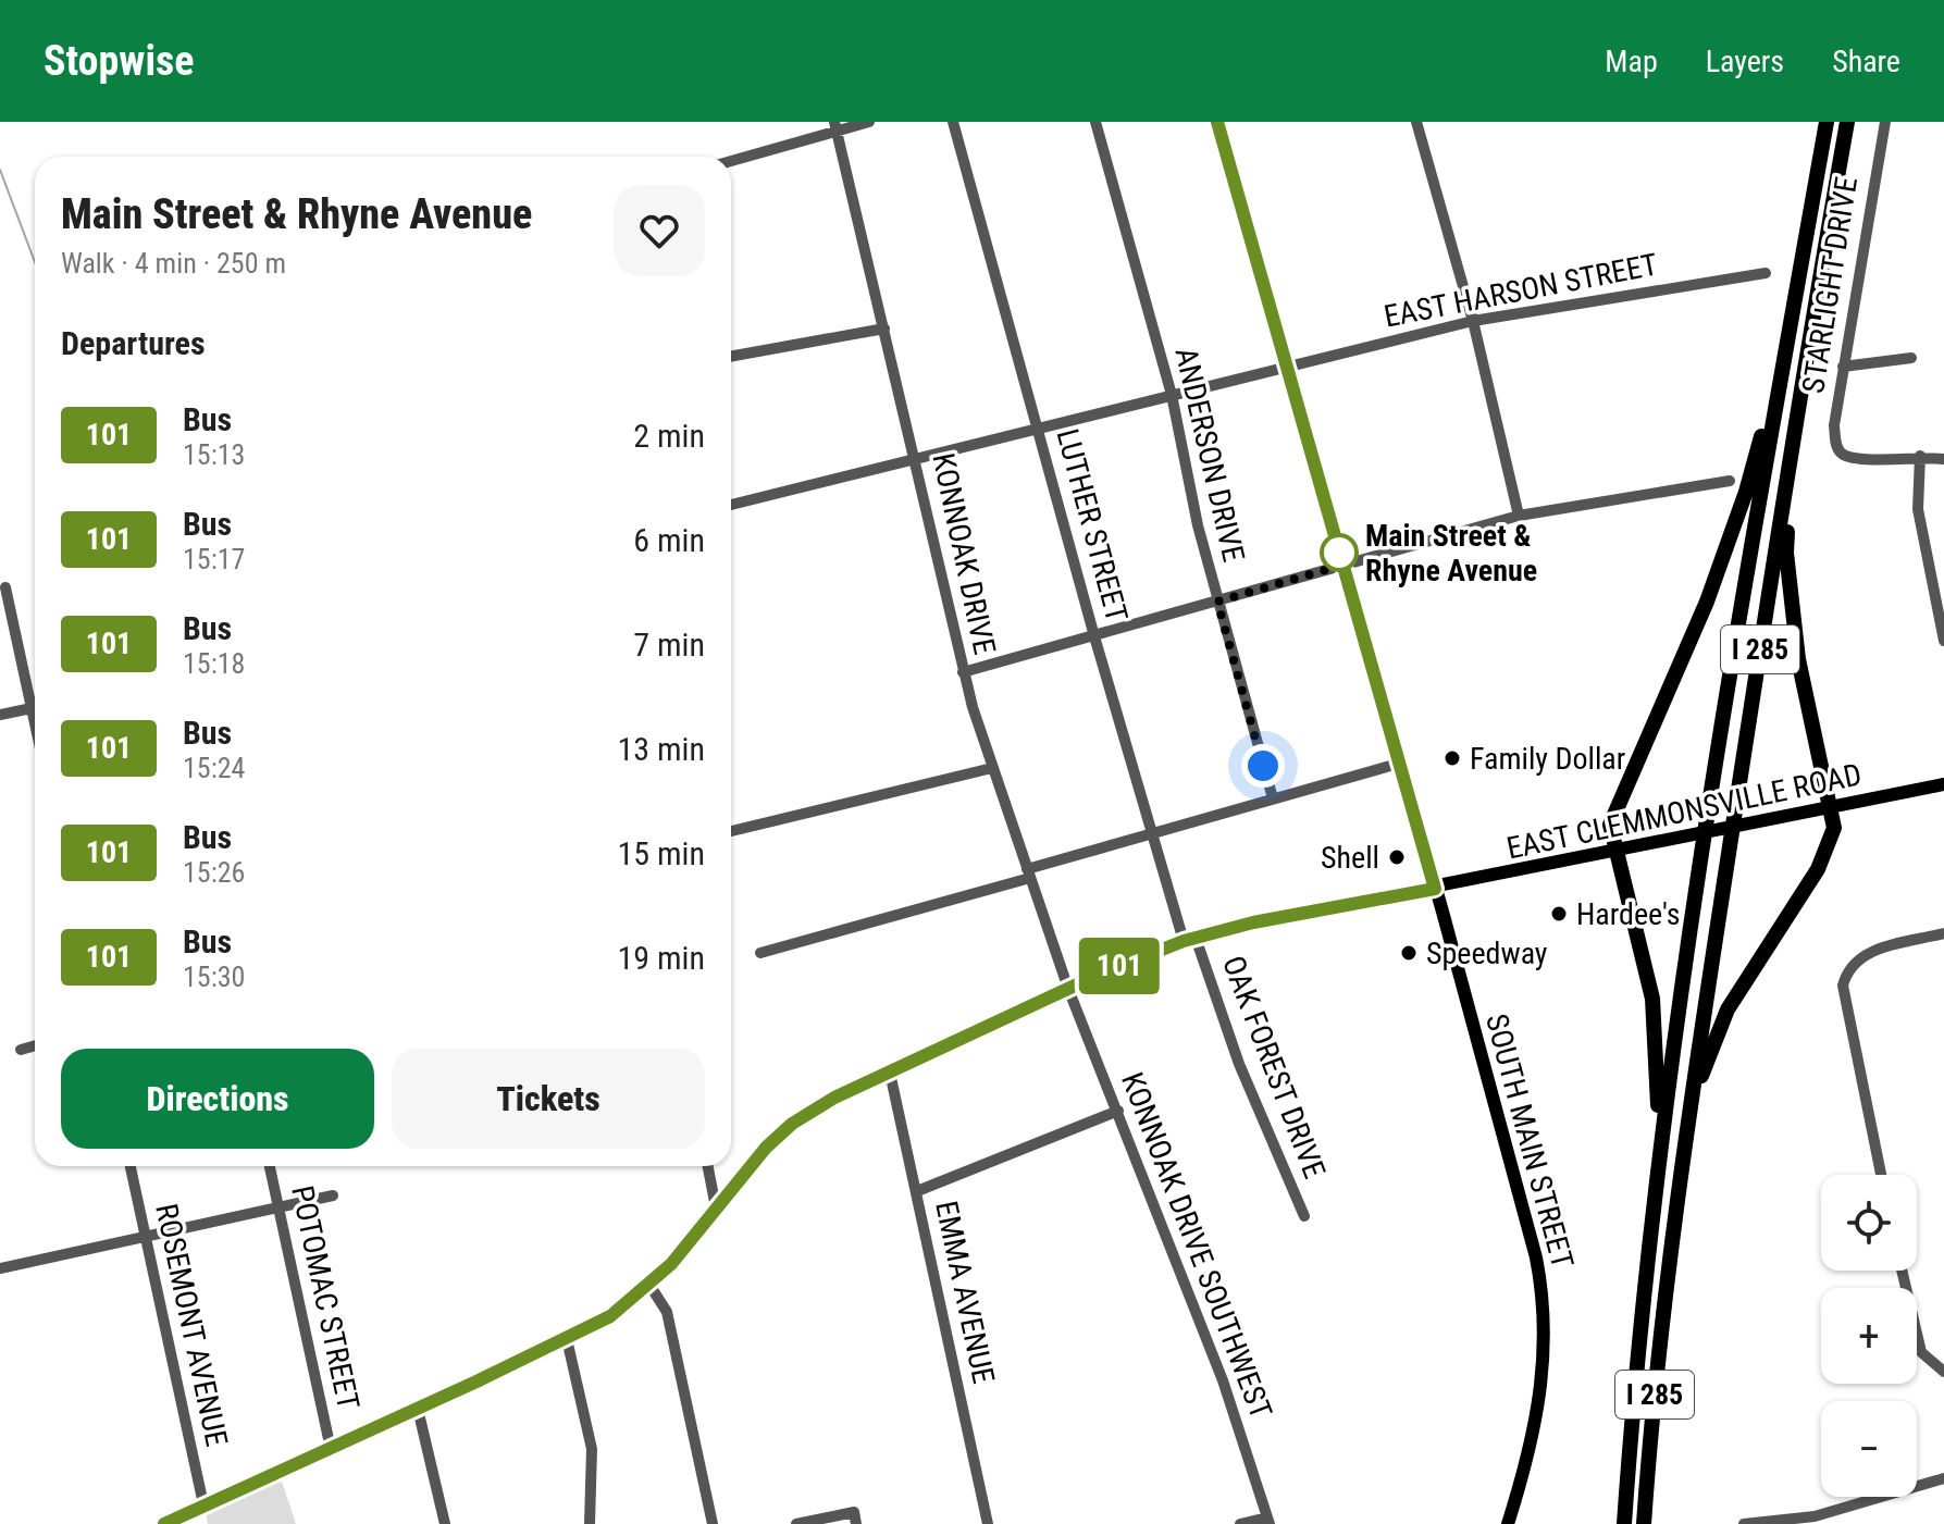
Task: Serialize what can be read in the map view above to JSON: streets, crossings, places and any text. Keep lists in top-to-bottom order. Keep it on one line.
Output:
{"streets":{"highway":["I 285"],"main road":["EAST CLEMMONSVILLE ROAD","SOUTH MAIN STREET"],"street":["STARLIGHT DRIVE","EAST HARSON STREET","ANDERSON DRIVE","LUTHER STREET","KONNOAK DRIVE","OAK FOREST DRIVE","KONNOAK DRIVE SOUTHWEST","EMMA AVENUE","POTOMAC STREET","ROSEMONT AVENUE"]},"crossings":[["EAST HARSON STREET","ANDERSON DRIVE"],["EAST HARSON STREET","LUTHER STREET"],["EAST HARSON STREET","KONNOAK DRIVE"],["EAST HARSON STREET","SOUTH MAIN STREET"],["LUTHER STREET","EAST CLEMMONSVILLE ROAD"],["LUTHER STREET","OAK FOREST DRIVE"],["KONNOAK DRIVE","EAST CLEMMONSVILLE ROAD"],["KONNOAK DRIVE","KONNOAK DRIVE SOUTHWEST"],["EAST CLEMMONSVILLE ROAD","OAK FOREST DRIVE"],["EAST CLEMMONSVILLE ROAD","SOUTH MAIN STREET"],["EAST CLEMMONSVILLE ROAD","KONNOAK DRIVE SOUTHWEST"],["EAST CLEMMONSVILLE ROAD","EMMA AVENUE"],["EAST CLEMMONSVILLE ROAD","POTOMAC STREET"],["EAST CLEMMONSVILLE ROAD","ROSEMONT AVENUE"]],"places":["Main Street & Rhyne Avenue","Family Dollar","Shell","Hardee's","Speedway"],"lines":["bus line 101"],"page":{"header":"Stopwise","nav":["Map","Layers","Share"],"on_map":"101","heading":[["Main Street & Rhyne Avenue","Walk · 4 min · 250 m"],"Departures"],"list":[{"mark":"101","name":"Bus","note":"15:13","value":"2 min"},{"mark":"101","name":"Bus","note":"15:17","value":"6 min"},{"mark":"101","name":"Bus","note":"15:18","value":"7 min"},{"mark":"101","name":"Bus","note":"15:24","value":"13 min"},{"mark":"101","name":"Bus","note":"15:26","value":"15 min"},{"mark":"101","name":"Bus","note":"15:30","value":"19 min"}],"buttons":["Directions","Tickets"],"map_buttons":["+","−"]}}
